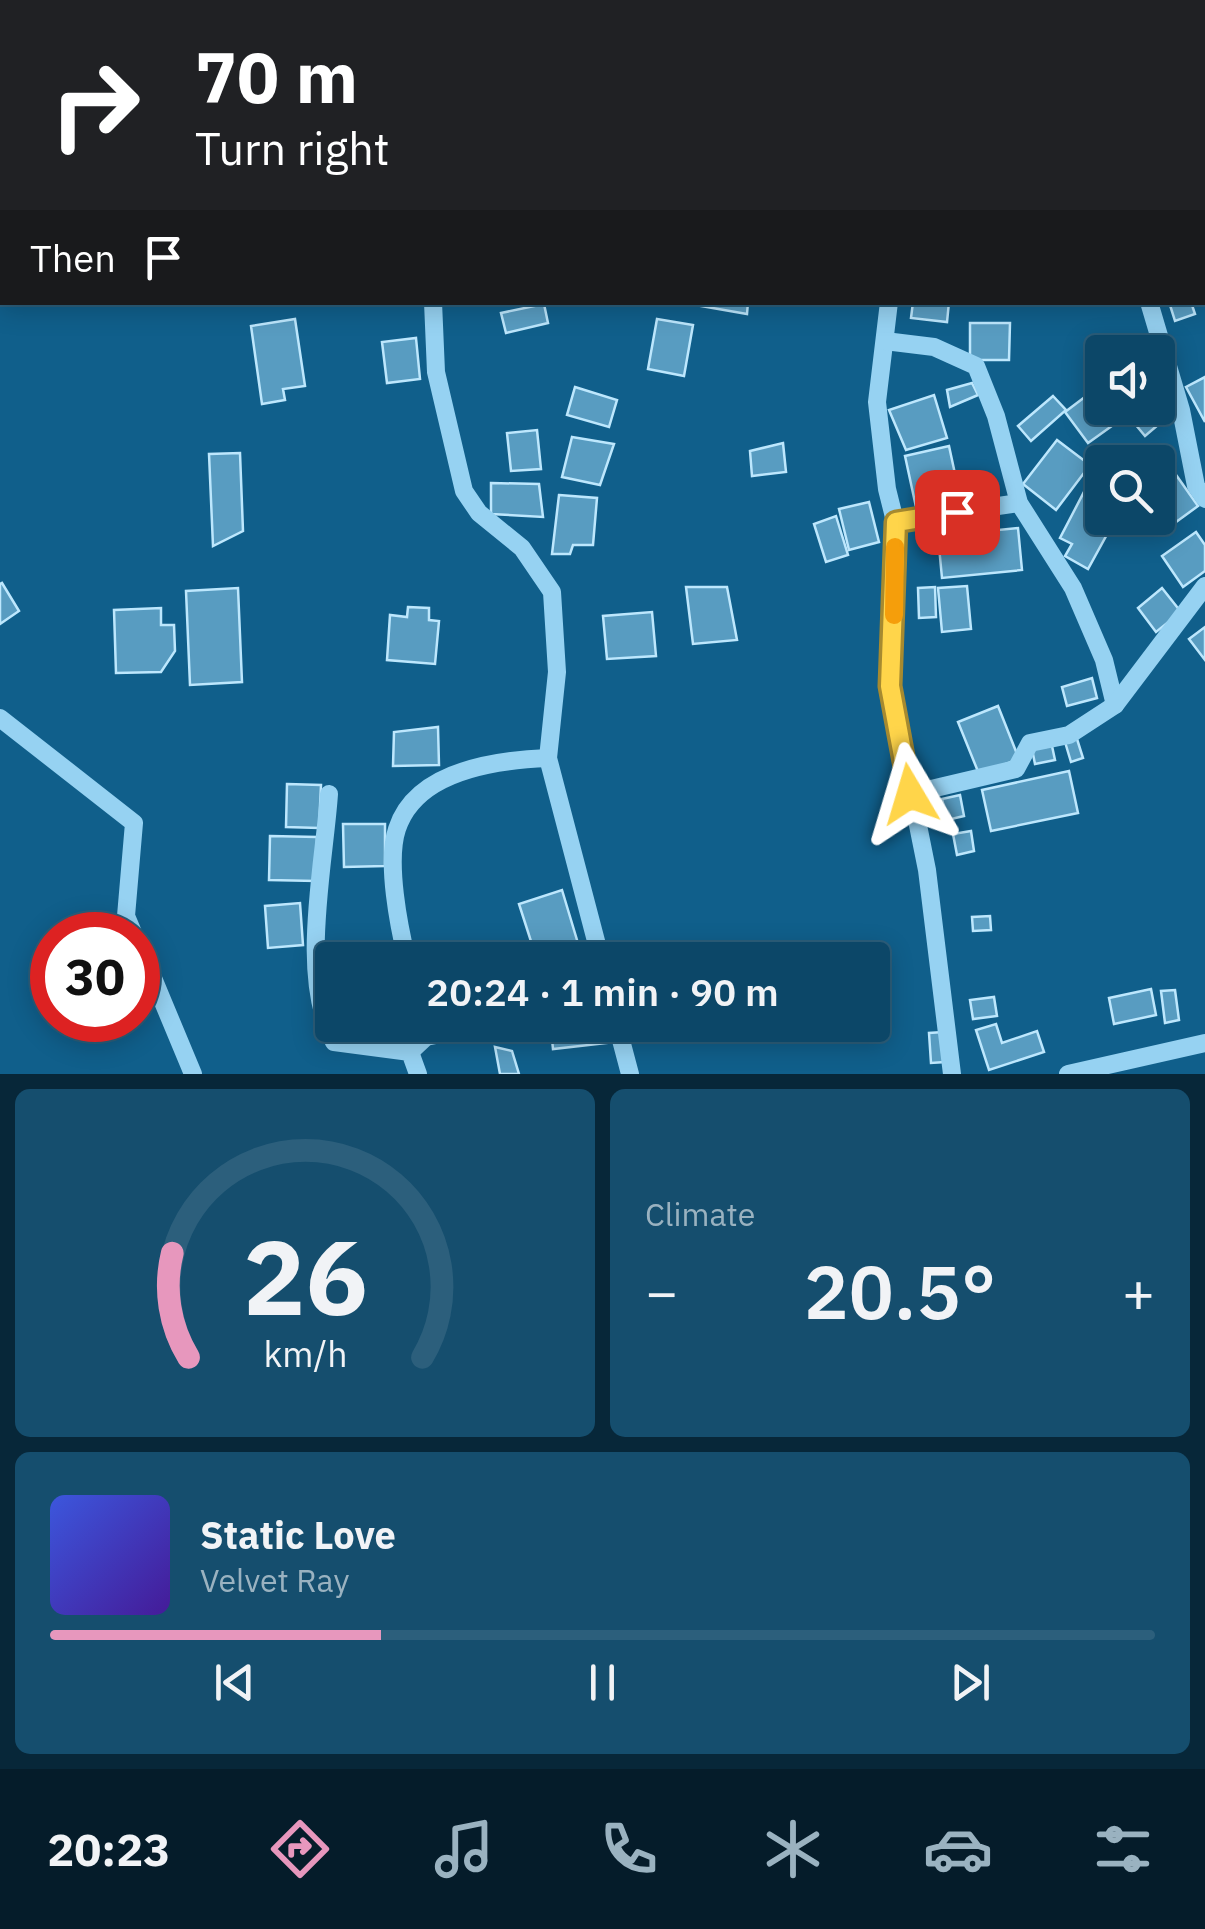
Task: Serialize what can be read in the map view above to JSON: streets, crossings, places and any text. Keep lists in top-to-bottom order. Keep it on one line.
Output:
{"page":{"turn":["70 m","Turn right"],"then":"Then","limit":"30","trip":"20:24 · 1 min · 90 m","tile":"Climate","heat":["−","20.5°","+"],"song":["Static Love","Velvet Ray"],"tabs":"20:23","gauge":["26","km/h"]}}
